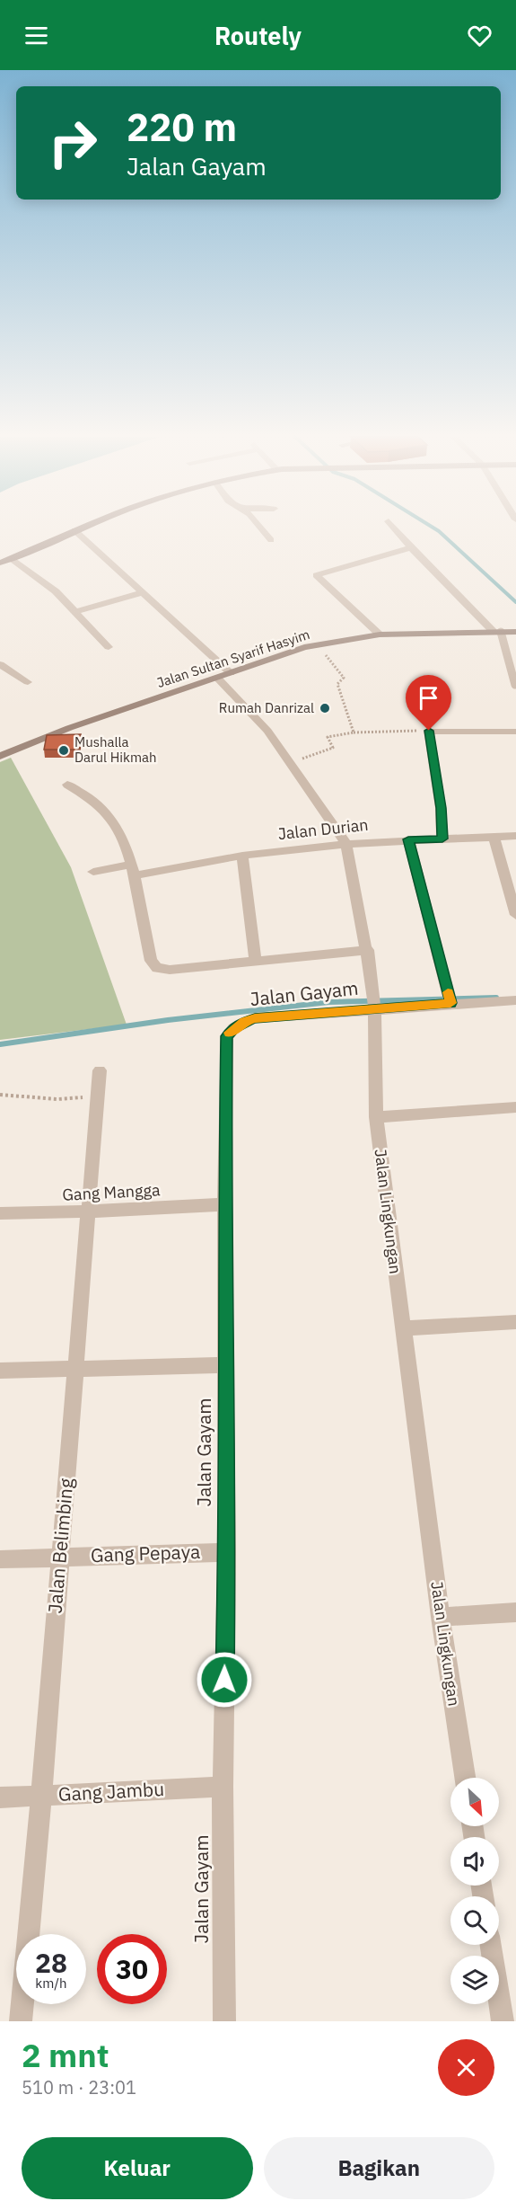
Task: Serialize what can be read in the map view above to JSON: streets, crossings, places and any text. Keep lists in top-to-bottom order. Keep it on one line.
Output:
{"streets":{"street":["Jalan Sultan Syarif Hasyim","Jalan Durian","Jalan Gayam","Gang Mangga","Jalan Lingkungan","Jalan Belimbing","Gang Pepaya","Gang Jambu"]},"crossings":[["Jalan Sultan Syarif Hasyim","Jalan Lingkungan"],["Jalan Durian","Jalan Lingkungan"],["Jalan Gayam","Gang Mangga"],["Jalan Gayam","Jalan Lingkungan"],["Jalan Gayam","Gang Pepaya"],["Jalan Gayam","Gang Jambu"],["Gang Mangga","Jalan Belimbing"],["Jalan Belimbing","Gang Pepaya"],["Jalan Belimbing","Gang Jambu"]],"places":["Rumah Danrizal","Mushalla Darul Hikmah"],"north":"bottom right","page":{"header":"Routely","turn":["220 m","Jalan Gayam"],"speed":"28 km/h","limit":"30","heading":["2 mnt","510 m · 23:01"],"buttons":["Keluar","Bagikan"]}}
